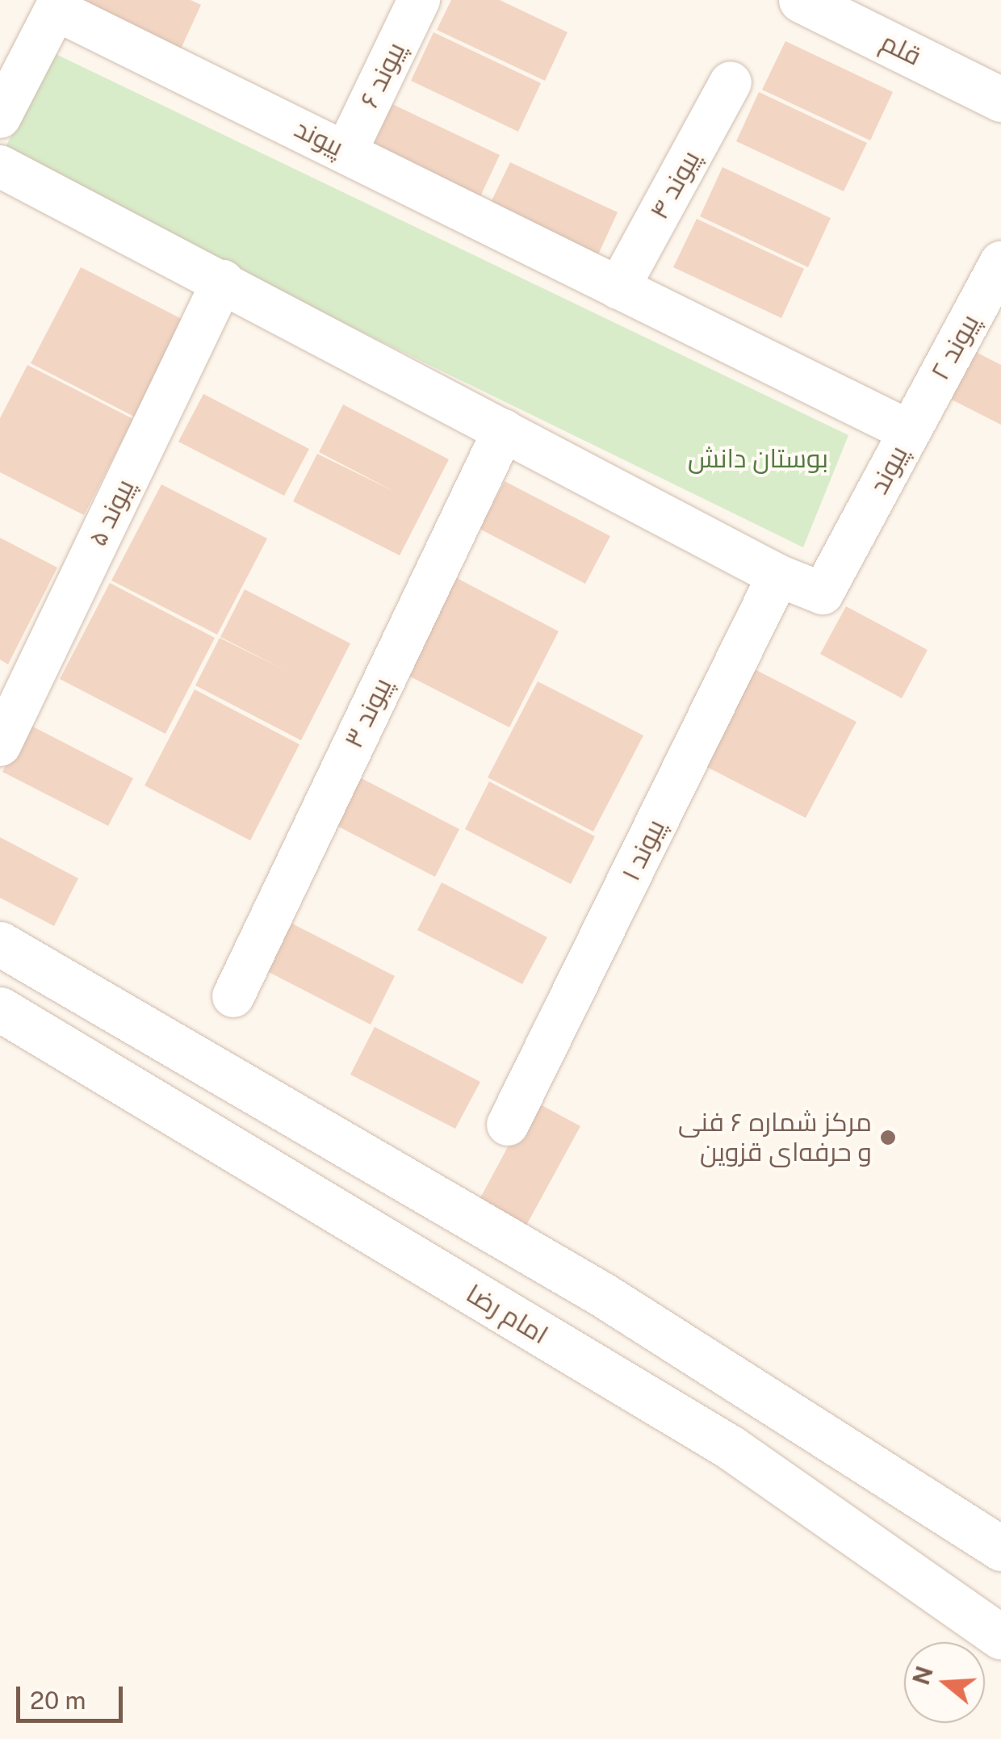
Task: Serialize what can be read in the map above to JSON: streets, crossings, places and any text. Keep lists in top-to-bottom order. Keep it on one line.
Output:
{"streets":{"street":["قلم","پیوند ۶","پیوند","پیوند ۴","پیوند ۲","پیوند ۵","پیوند ۳","پیوند ۱","امام رضا"]},"crossings":[["پیوند ۶","پیوند"],["پیوند","پیوند ۴"],["پیوند","پیوند ۲"],["پیوند","پیوند ۵"],["پیوند","پیوند ۳"],["پیوند","پیوند ۱"]],"parks":["بوستان دانش"],"places":["مرکز شماره ۶ فنی و حرفه‌ای قزوین"],"scale_bar":"20 m","north":"left"}
